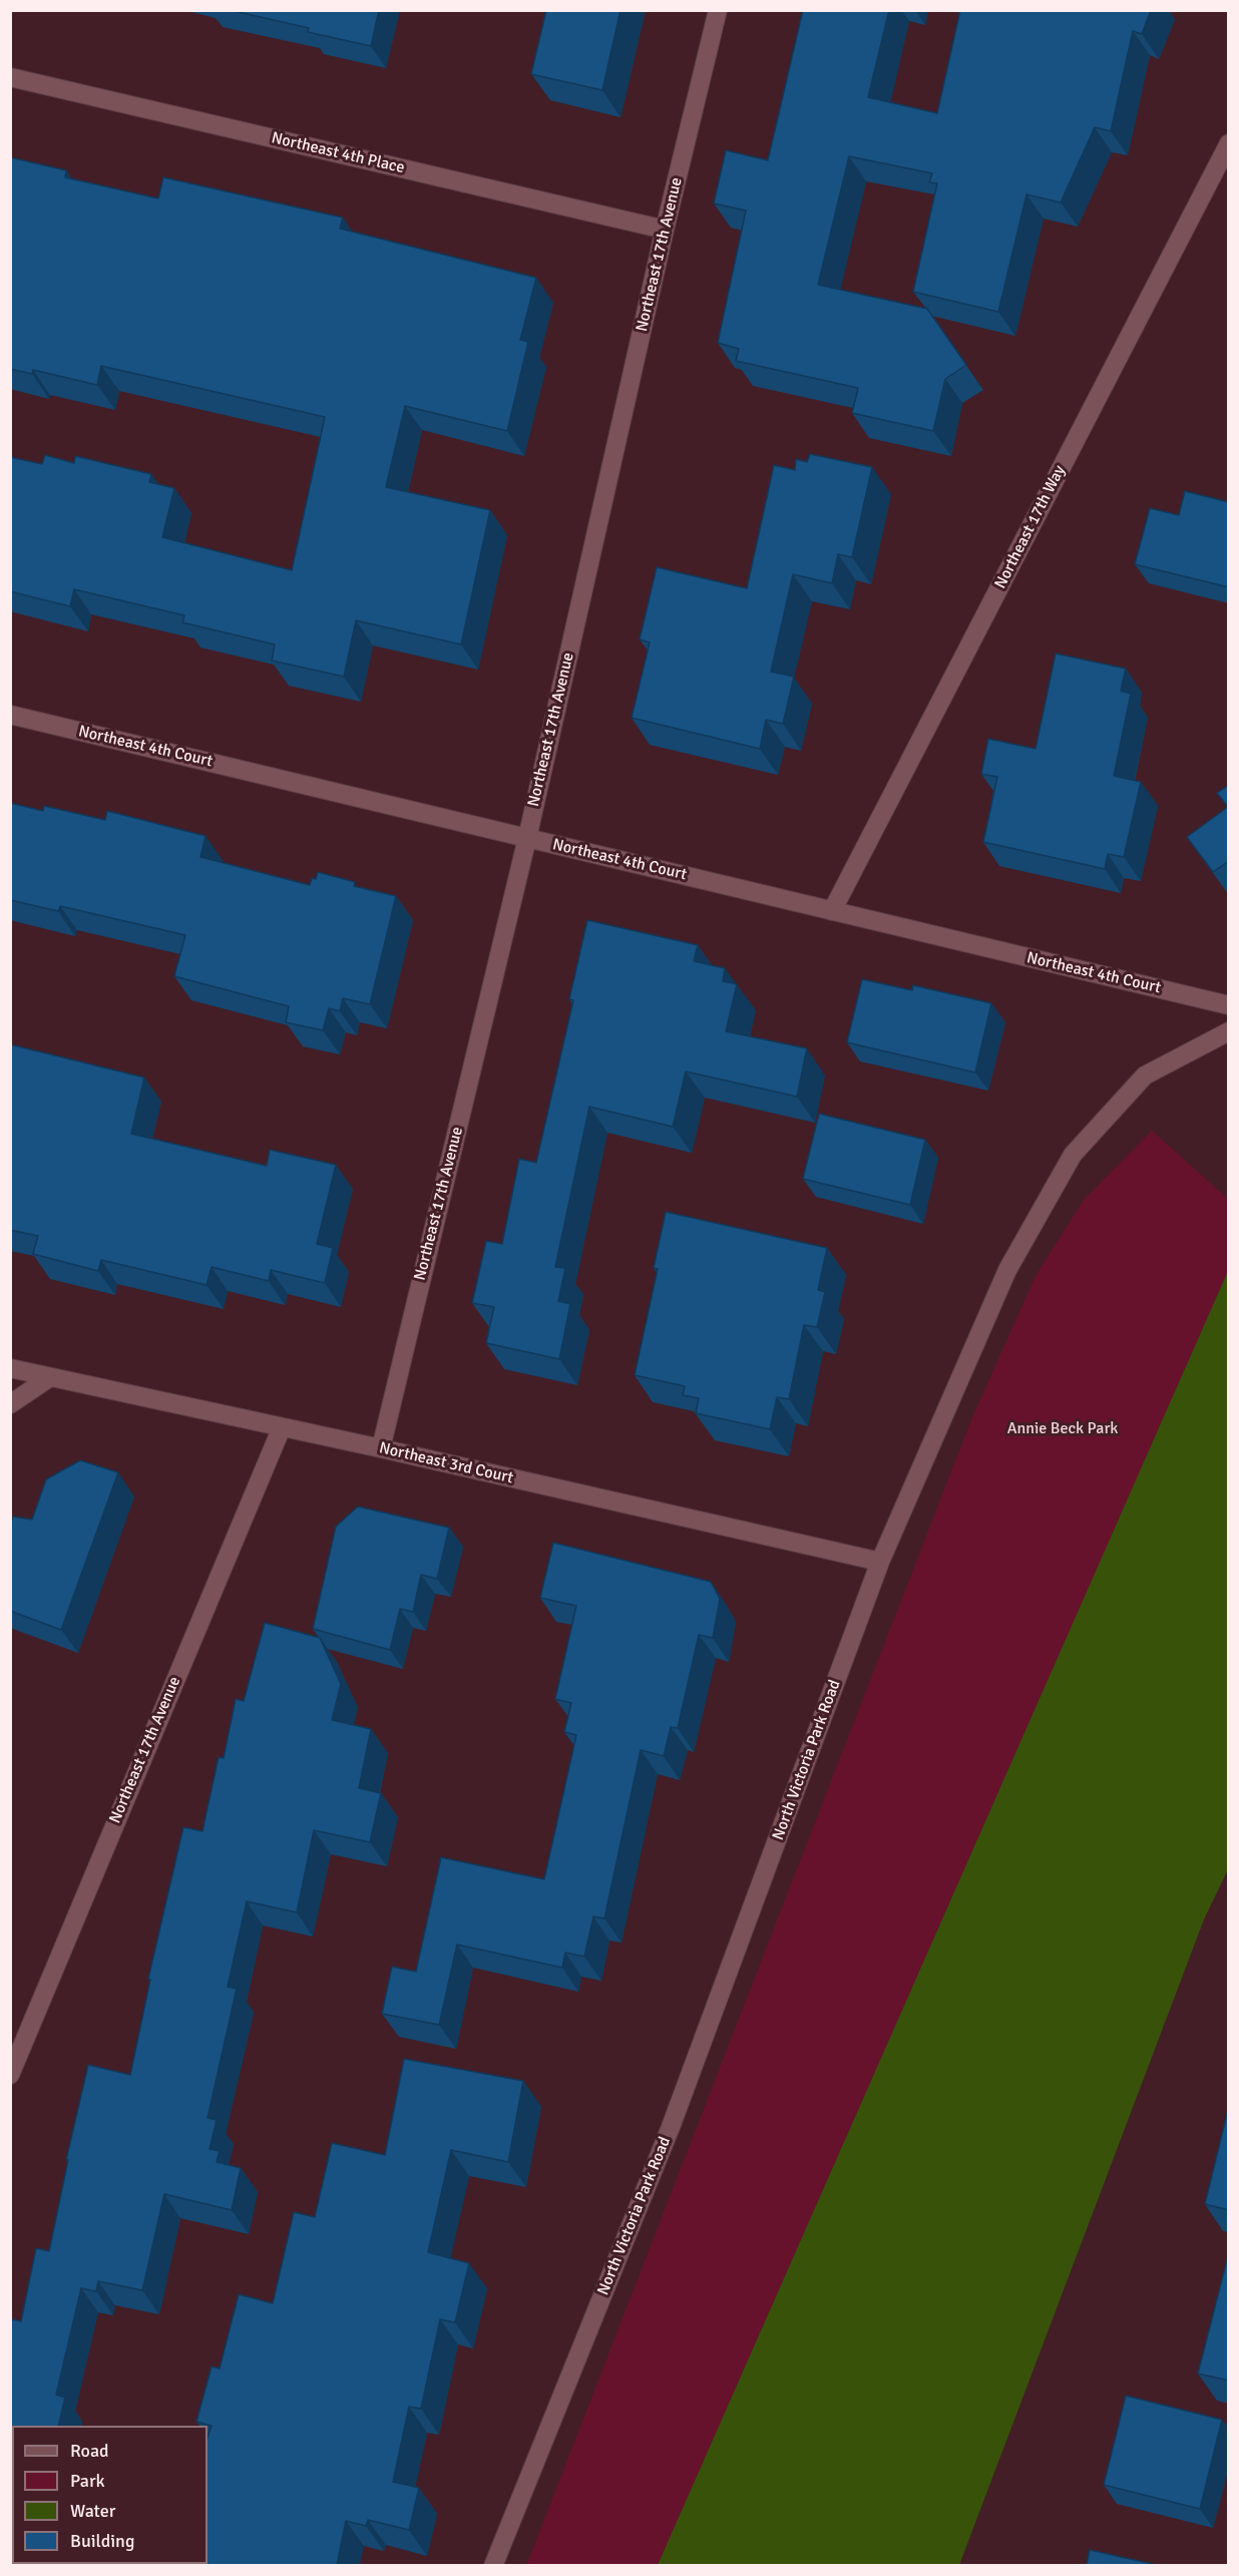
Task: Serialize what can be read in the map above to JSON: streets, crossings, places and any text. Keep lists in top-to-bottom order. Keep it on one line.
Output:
{"streets":{"street":["Northeast 4th Place","Northeast 17th Avenue","Northeast 17th Way","Northeast 4th Court","Northeast 3rd Court","North Victoria Park Road"]},"crossings":[["Northeast 4th Place","Northeast 17th Avenue"],["Northeast 17th Avenue","Northeast 4th Court"],["Northeast 17th Avenue","Northeast 3rd Court"],["Northeast 17th Way","Northeast 4th Court"],["Northeast 3rd Court","North Victoria Park Road"]],"parks":["Annie Beck Park"],"legend":["Road","Park","Water","Building"]}
